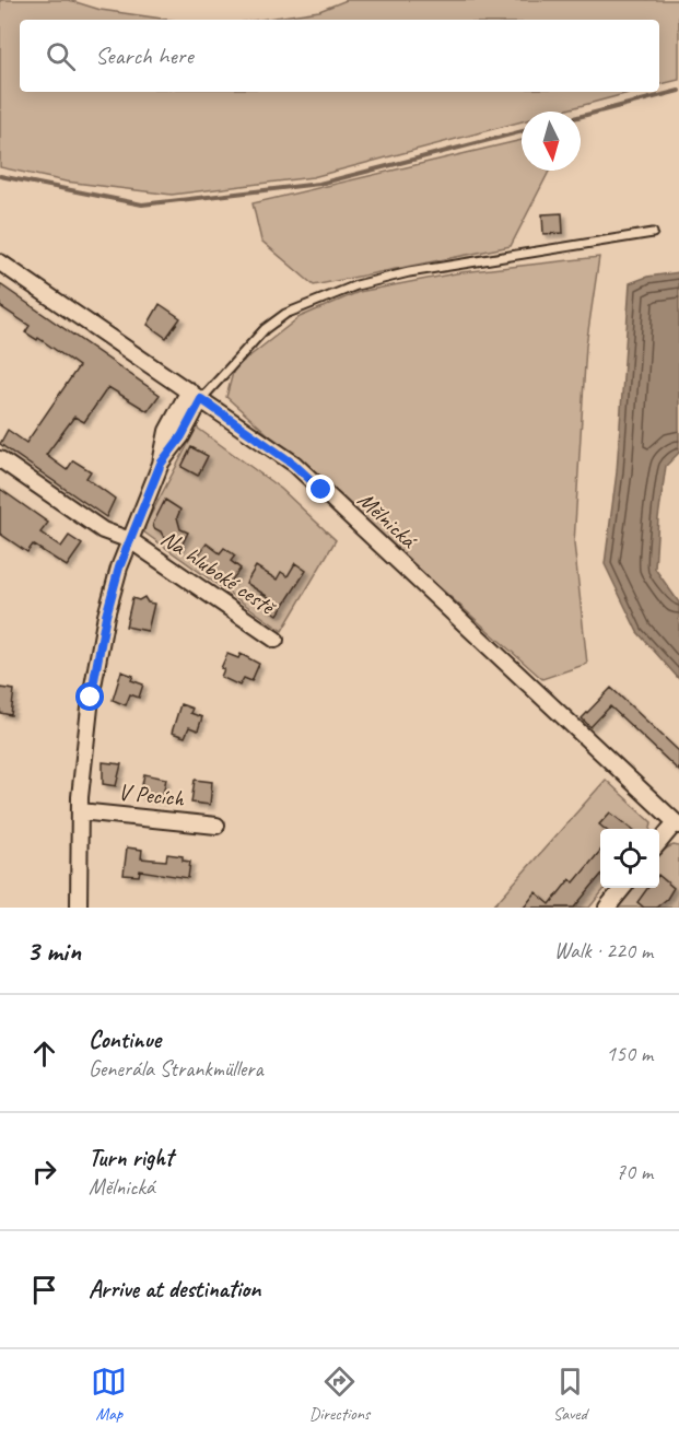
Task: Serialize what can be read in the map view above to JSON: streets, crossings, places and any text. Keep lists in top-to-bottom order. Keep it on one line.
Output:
{"streets":{"street":["Mělnická","Na hluboké cestě","V Pecích"]},"north":"bottom","page":{"search":"Search here","heading":["3 min","Walk · 220 m"],"list":[["Continue","Generála Strankmüllera","150 m"],["Turn right","Mělnická","70 m"],"Arrive at destination"],"nav":["Map","Directions","Saved"]}}
